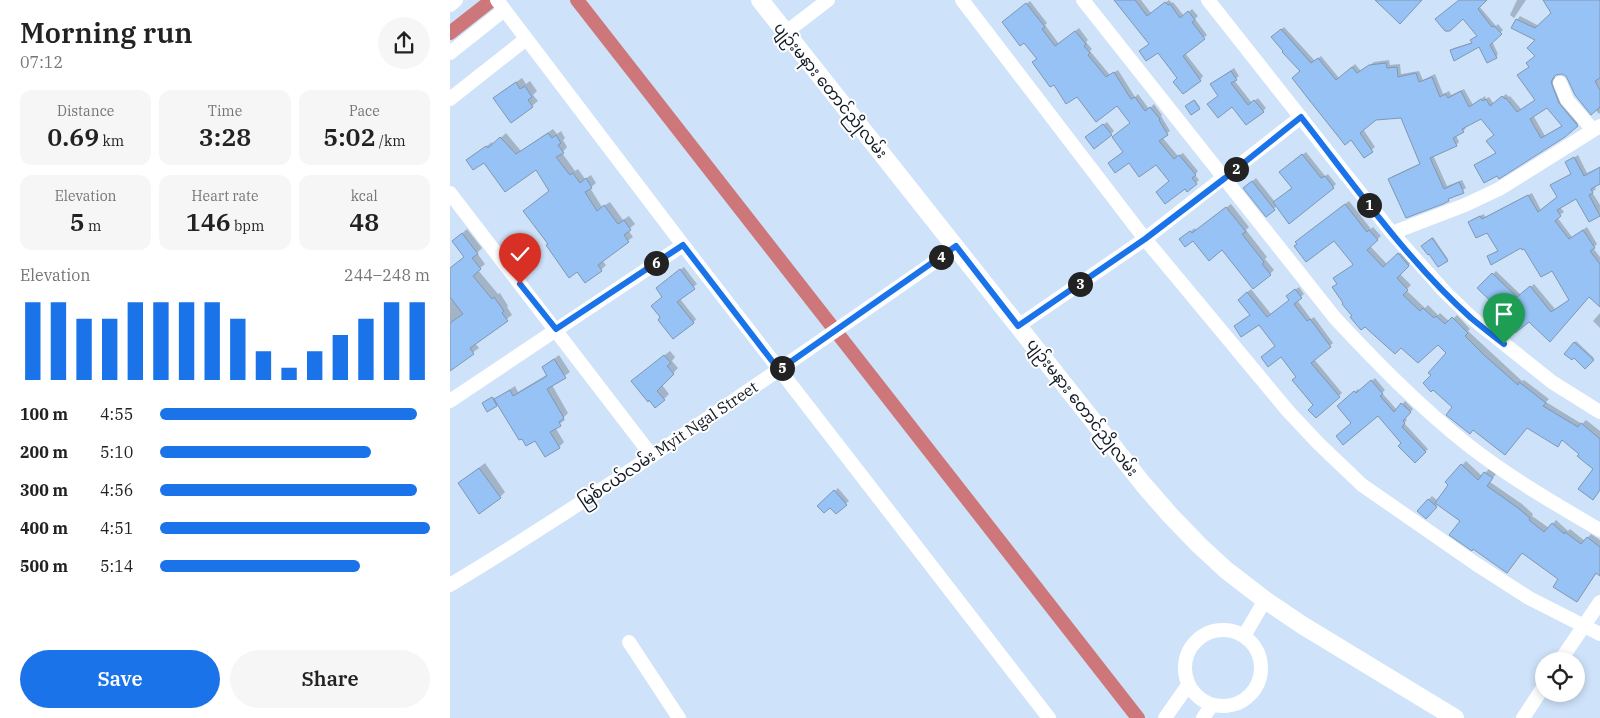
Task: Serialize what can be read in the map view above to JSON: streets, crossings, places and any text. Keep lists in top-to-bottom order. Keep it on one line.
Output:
{"streets":{"main road":["ပျဉ်းမနား တောင်ညိုလမ်း"],"street":["မြစ်ငယ်လမ်း Myit Ngal Street"]},"crossings":[["ပျဉ်းမနား တောင်ညိုလမ်း","မြစ်ငယ်လမ်း Myit Ngal Street"]],"page":{"heading":["Morning run","07:12"],"stats":[["Distance","0.69 km"],["Time","3:28"],["Pace","5:02 /km"],["Elevation","5 m"],["Heart rate","146 bpm"],["kcal","48"]],"pins":["2","1","4","6","3","5"],"chart":["Elevation","244–248 m"],"list":[{"name":"100 m","note":"4:55"},{"name":"200 m","note":"5:10"},{"name":"300 m","note":"4:56"},{"name":"400 m","note":"4:51"},{"name":"500 m","note":"5:14"}],"buttons":["Save","Share"]}}
